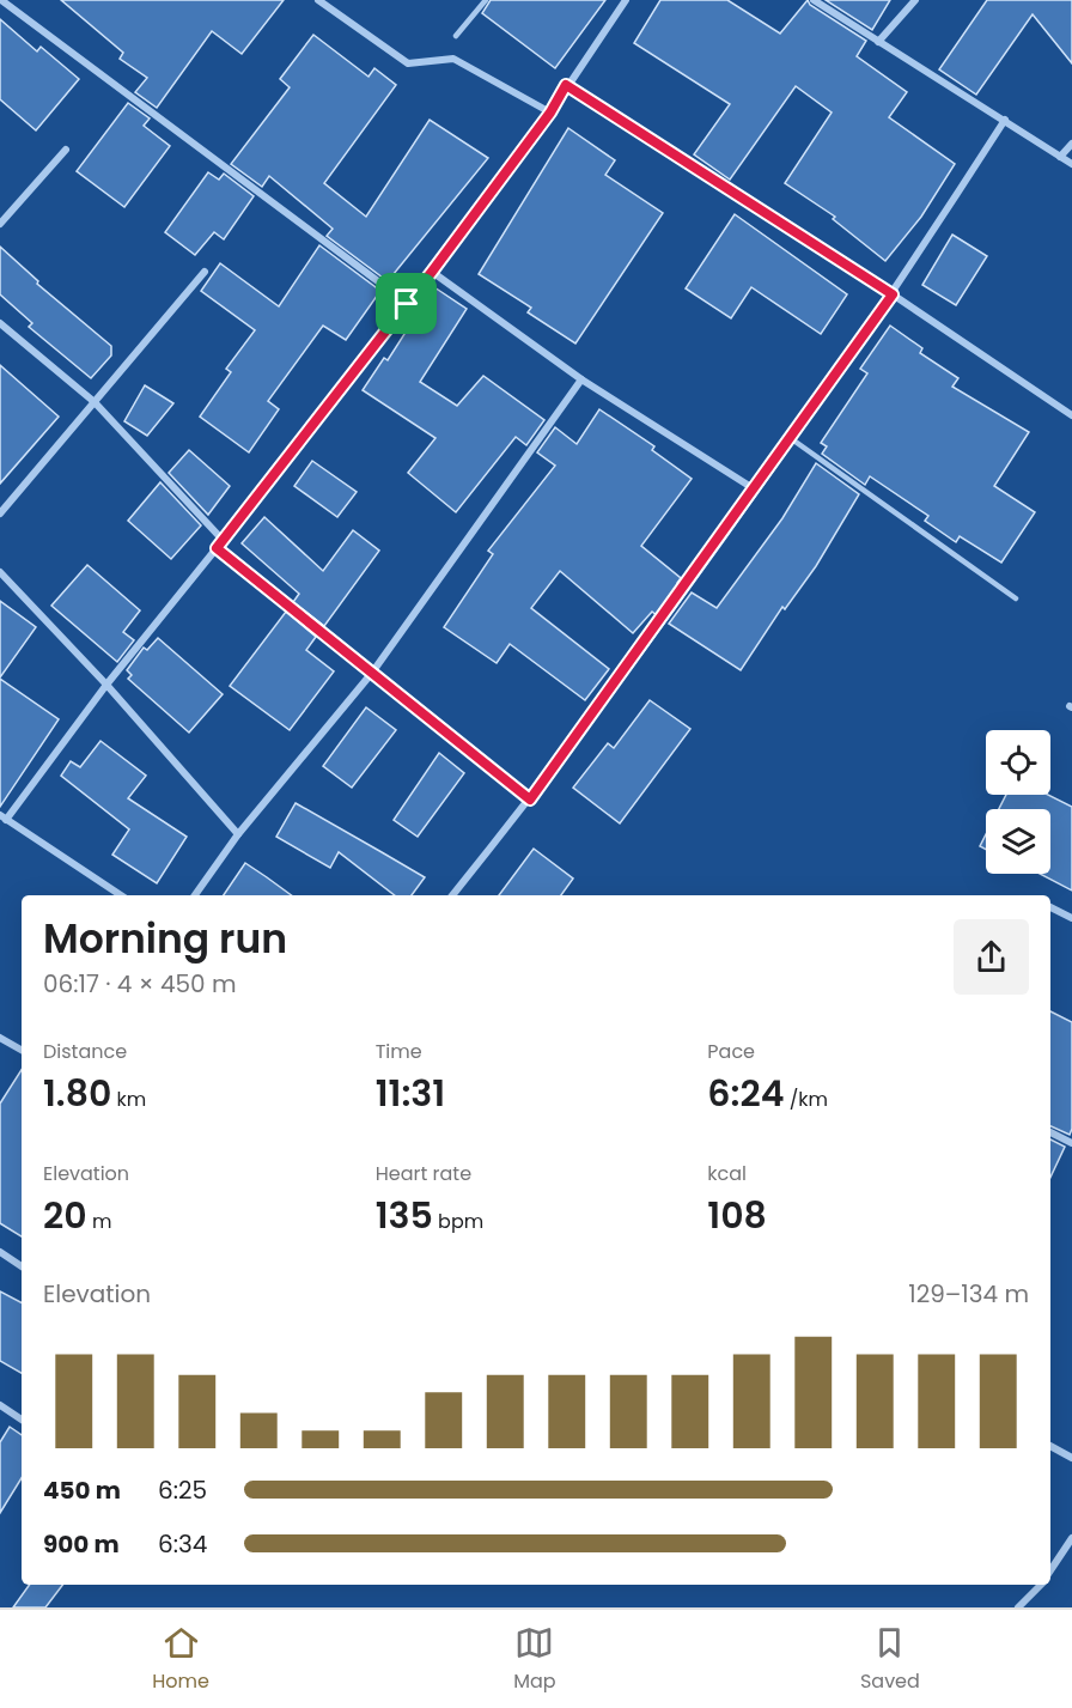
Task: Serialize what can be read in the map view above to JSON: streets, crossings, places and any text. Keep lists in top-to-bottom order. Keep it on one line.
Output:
{"page":{"heading":["Morning run","06:17 · 4 × 450 m"],"stats":[["Distance","1.80 km"],["Time","11:31"],["Pace","6:24 /km"],["Elevation","20 m"],["Heart rate","135 bpm"],["kcal","108"]],"chart":["Elevation","129–134 m"],"list":[{"name":"450 m","note":"6:25"},{"name":"900 m","note":"6:34"}],"tabs":["Home","Map","Saved"]}}
